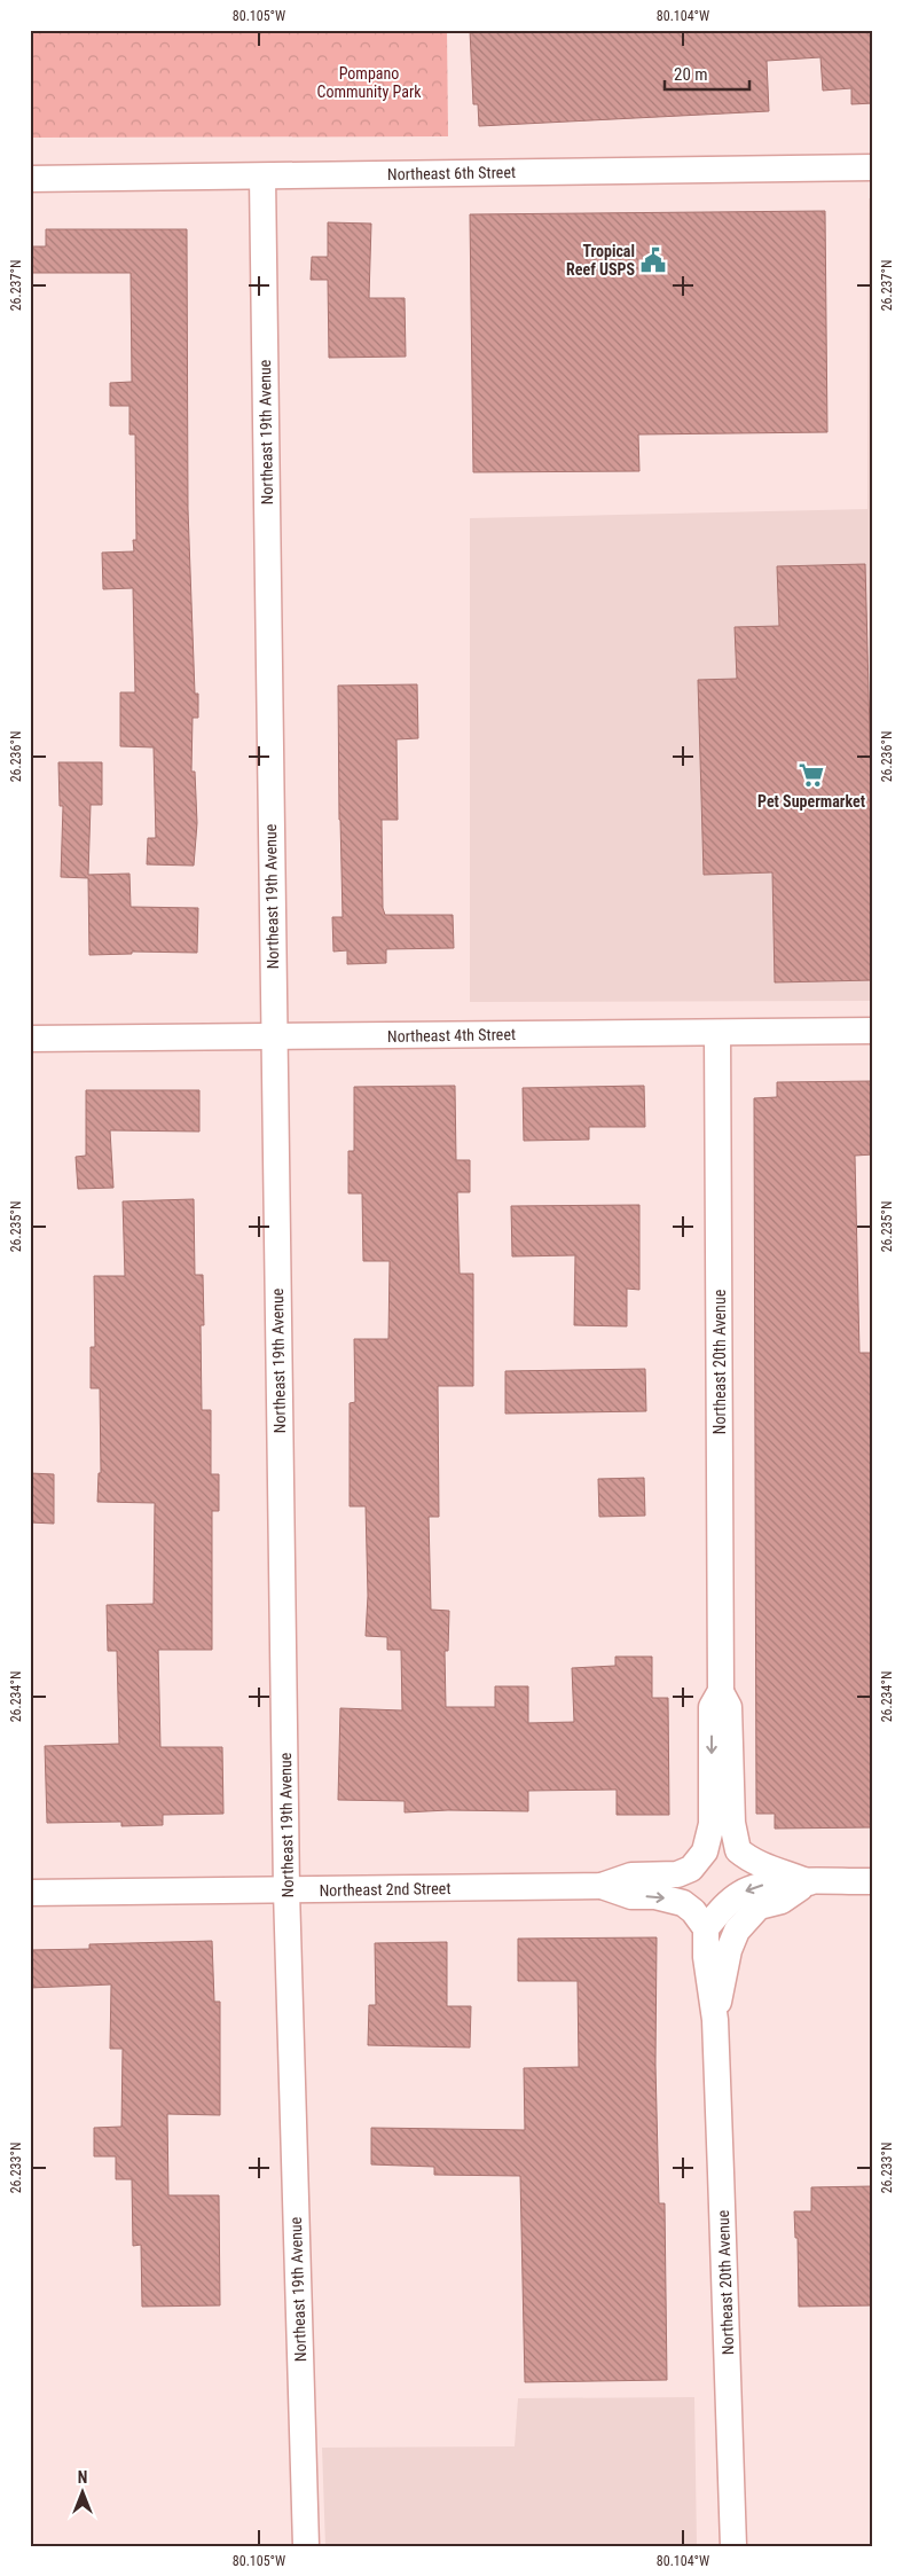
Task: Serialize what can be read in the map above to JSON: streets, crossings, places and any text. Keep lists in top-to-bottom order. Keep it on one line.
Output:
{"streets":{"street":["Northeast 6th Street","Northeast 19th Avenue","Northeast 4th Street","Northeast 20th Avenue","Northeast 2nd Street"]},"crossings":[["Northeast 6th Street","Northeast 19th Avenue"],["Northeast 19th Avenue","Northeast 4th Street"],["Northeast 19th Avenue","Northeast 2nd Street"],["Northeast 4th Street","Northeast 20th Avenue"],["Northeast 20th Avenue","Northeast 2nd Street"]],"parks":["Pompano Community Park"],"places":{"public building":["Tropical Reef USPS"],"supermarket":["Pet Supermarket"]},"scale_bar":"20 m","north":"top","coordinates":["80.105°W","80.104°W","26.237°N","26.236°N","26.235°N","26.234°N","26.233°N"]}
